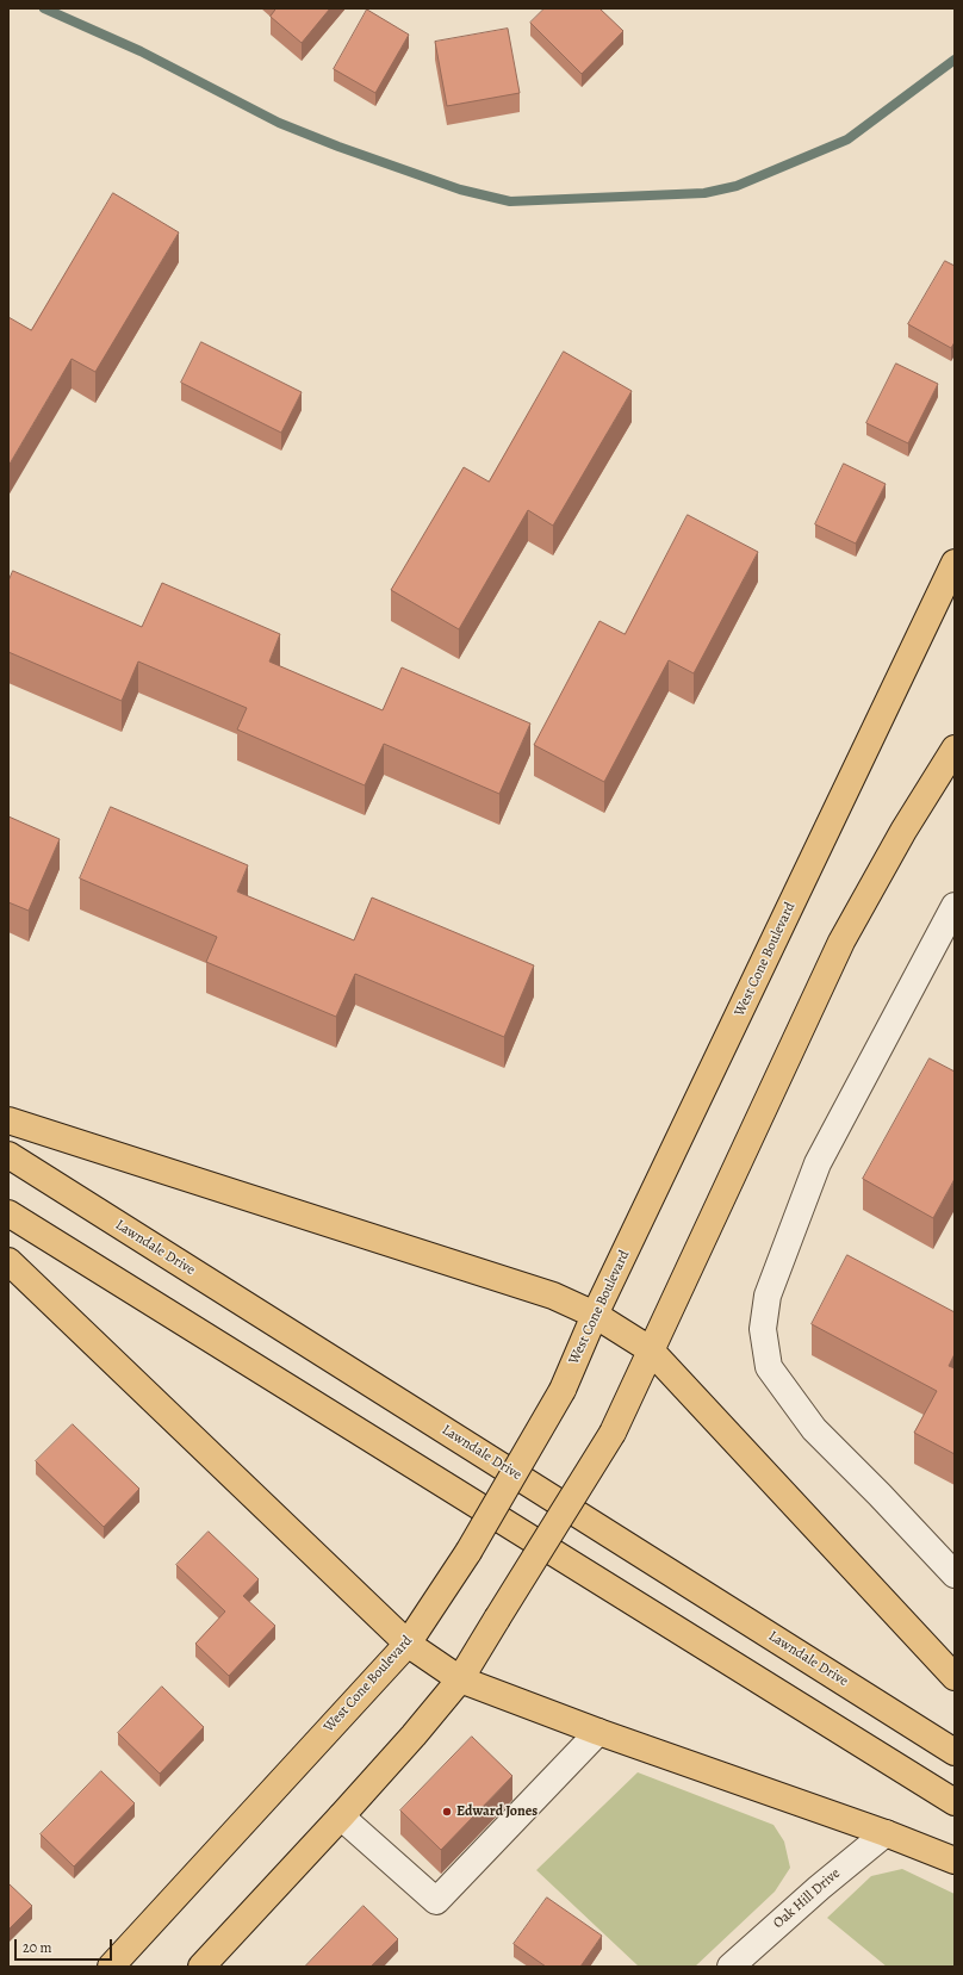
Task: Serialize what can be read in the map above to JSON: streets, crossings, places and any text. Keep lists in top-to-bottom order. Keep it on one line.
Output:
{"streets":{"main road":["West Cone Boulevard","Lawndale Drive"],"street":["Oak Hill Drive"]},"places":["Edward Jones"],"scale_bar":"20 m"}
